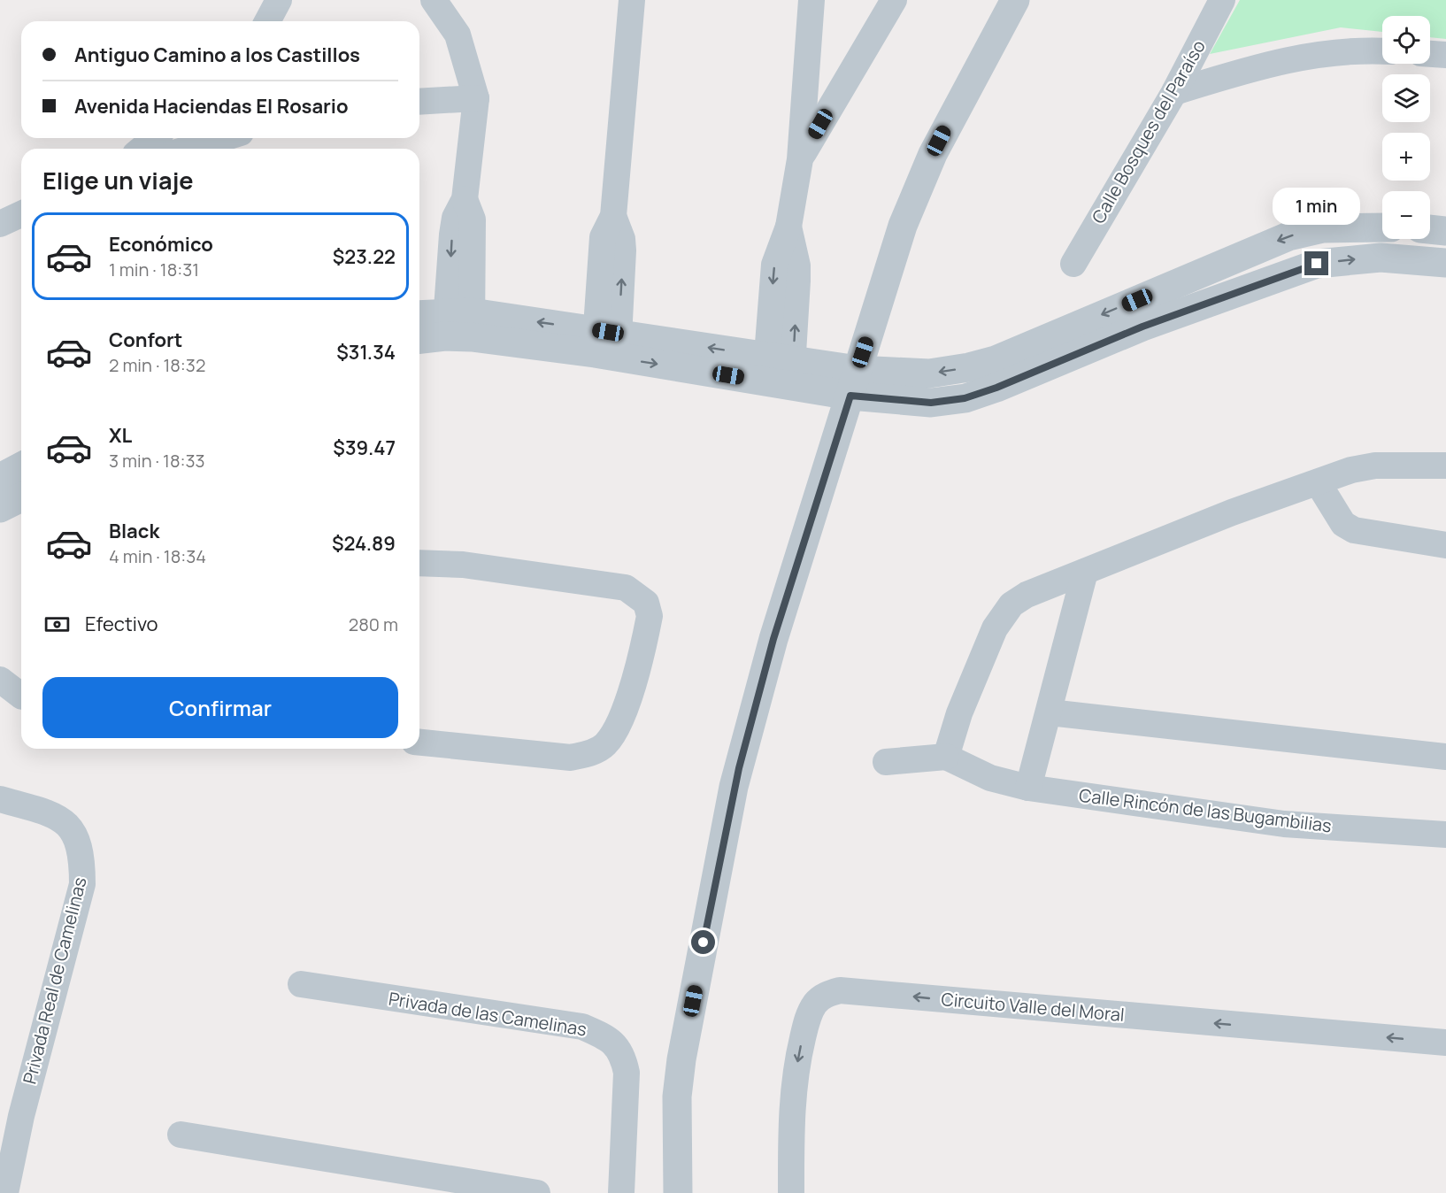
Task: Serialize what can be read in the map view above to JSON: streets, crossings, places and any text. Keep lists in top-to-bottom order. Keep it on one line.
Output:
{"streets":{"street":["Calle Bosques del Paraíso","Calle Rincón de las Bugambilias","Privada Real de Camelinas","Circuito Valle del Moral","Privada de las Camelinas"]},"one_way":["Circuito Valle del Moral"],"page":{"map_buttons":["+","−"],"banner":["Antiguo Camino a los Castillos","Avenida Haciendas El Rosario"],"heading":"Elige un viaje","bubble":"1 min","list":[{"name":"Económico","note":"1 min · 18:31","value":"$23.22"},{"name":"Confort","note":"2 min · 18:32","value":"$31.34"},{"name":"XL","note":"3 min · 18:33","value":"$39.47"},{"name":"Black","note":"4 min · 18:34","value":"$24.89"}],"pay":["Efectivo","280 m"],"buttons":"Confirmar"}}
